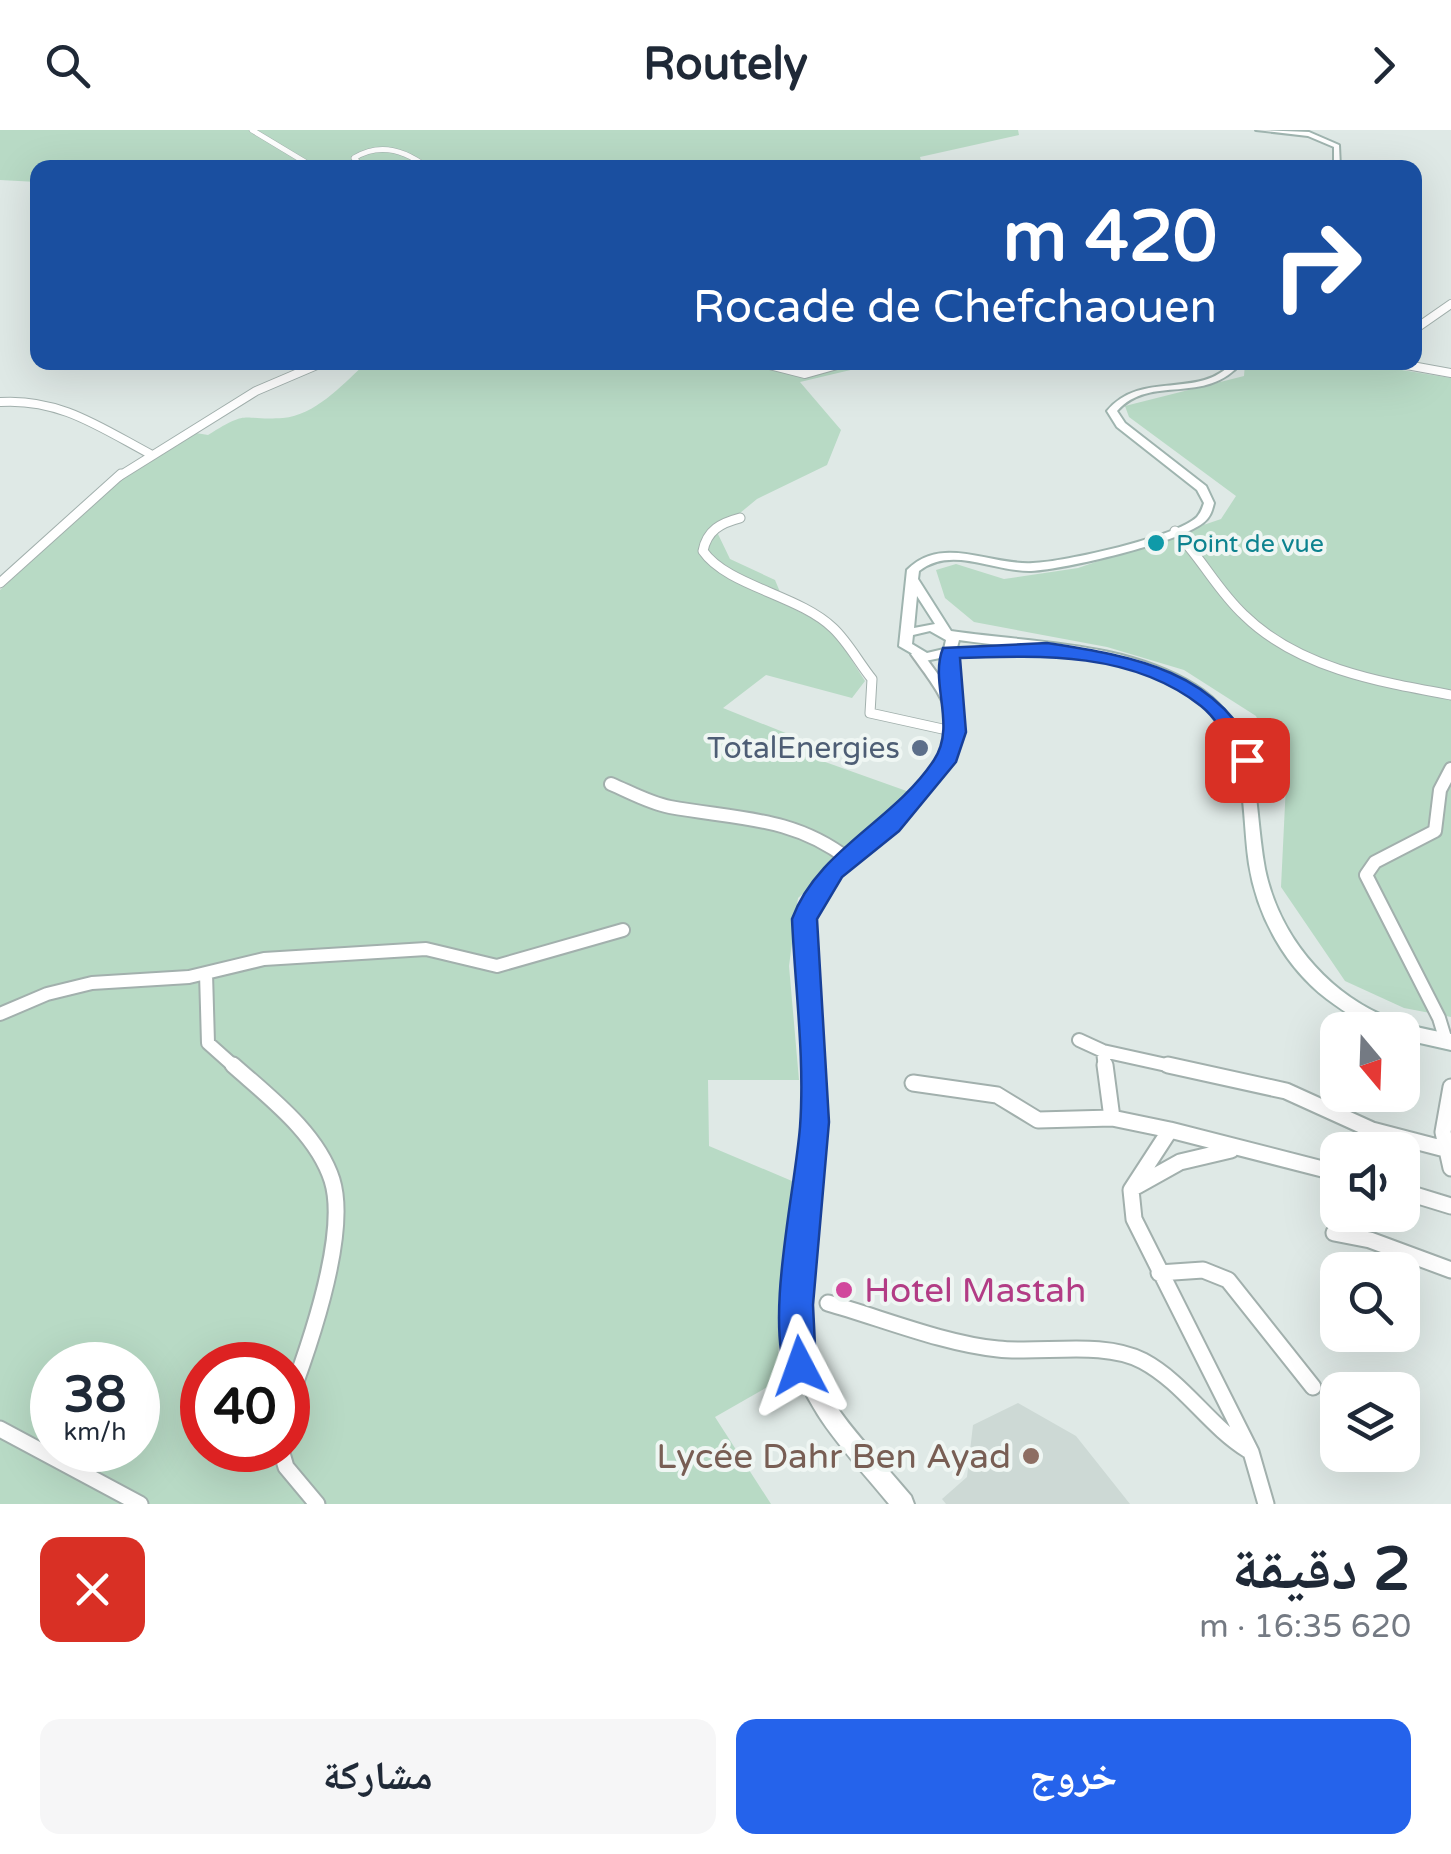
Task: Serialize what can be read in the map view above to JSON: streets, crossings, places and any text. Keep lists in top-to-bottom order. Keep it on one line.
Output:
{"places":["Point de vue","TotalEnergies","Hotel Mastah","Lycée Dahr Ben Ayad"],"north":"bottom","page":{"header":"Routely","turn":["420 m","Rocade de Chefchaouen"],"speed":"38 km/h","limit":"40","heading":["2 دقيقة","620 m · 16:35"],"buttons":["خروج","مشاركة"]}}
